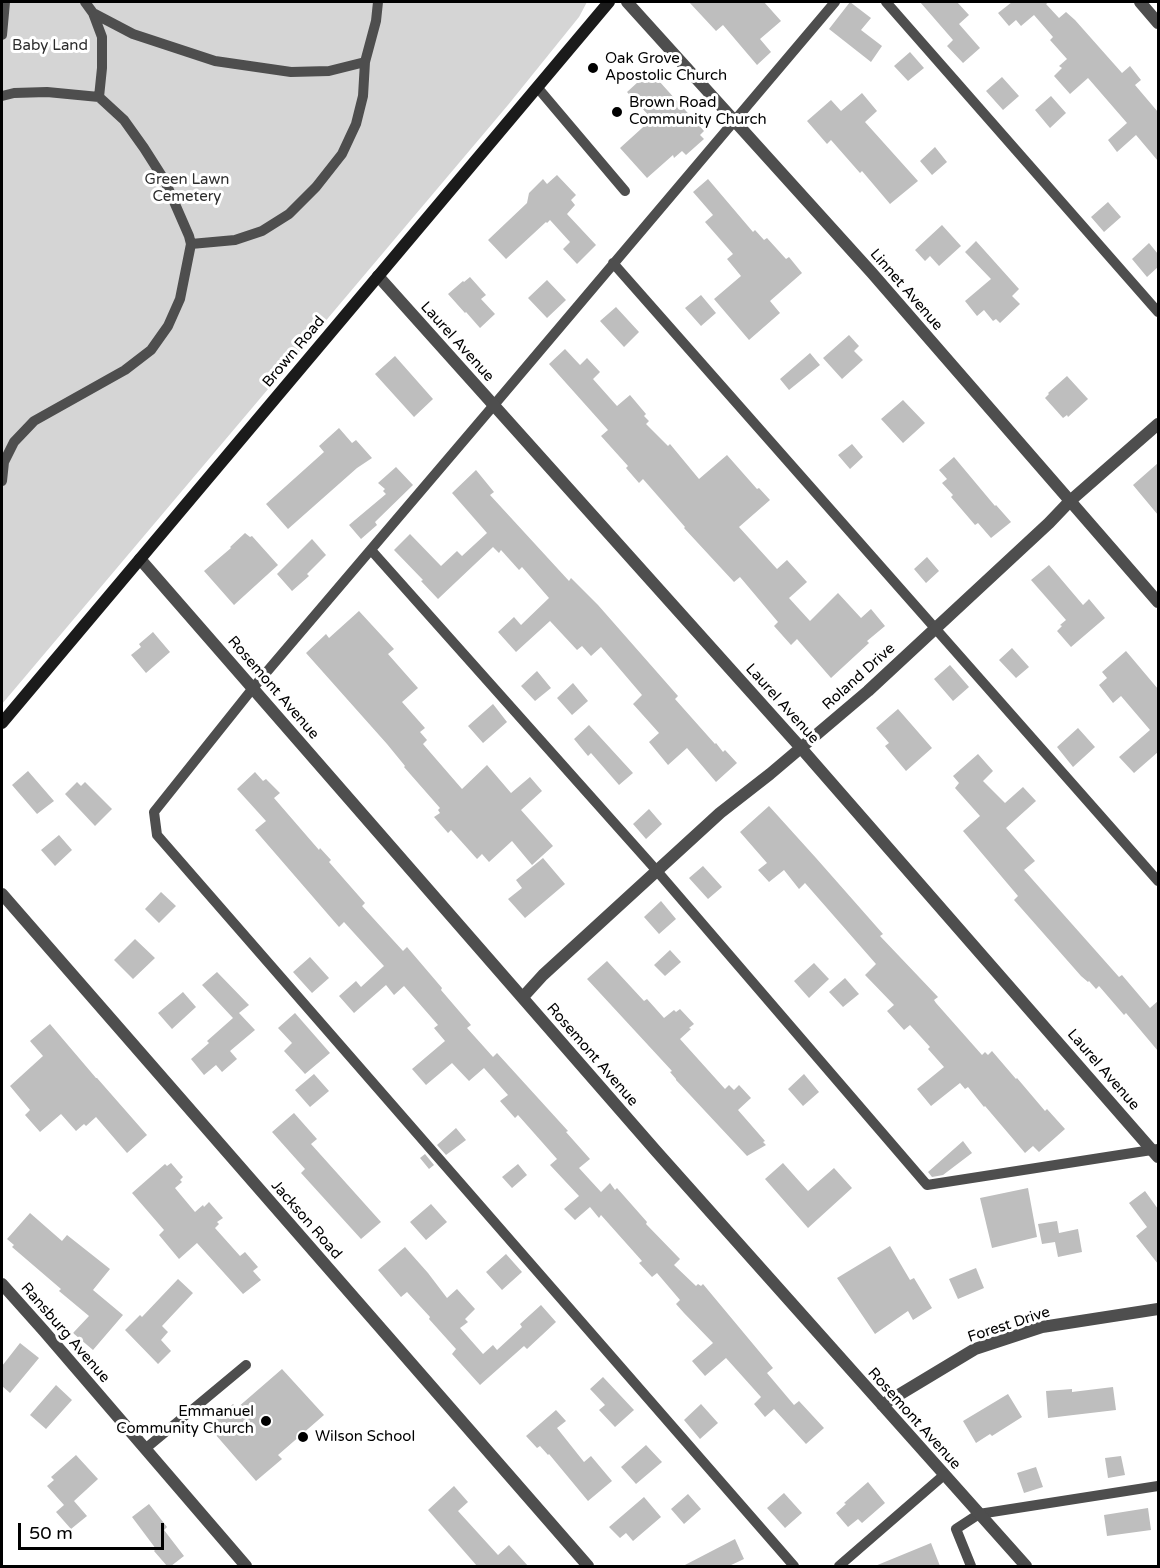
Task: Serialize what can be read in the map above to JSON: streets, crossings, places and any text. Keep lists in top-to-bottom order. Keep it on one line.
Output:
{"streets":{"main road":["Brown Road"],"street":["Linnet Avenue","Laurel Avenue","Roland Drive","Rosemont Avenue","Jackson Road","Forest Drive","Ransburg Avenue"]},"crossings":[["Linnet Avenue","Roland Drive"],["Laurel Avenue","Brown Road"],["Laurel Avenue","Roland Drive"],["Brown Road","Rosemont Avenue"],["Roland Drive","Rosemont Avenue"],["Rosemont Avenue","Forest Drive"]],"parks":["Baby Land","Green Lawn Cemetery"],"places":["Oak Grove Apostolic Church","Brown Road Community Church","Emmanuel Community Church","Wilson School"],"scale_bar":"50 m"}
